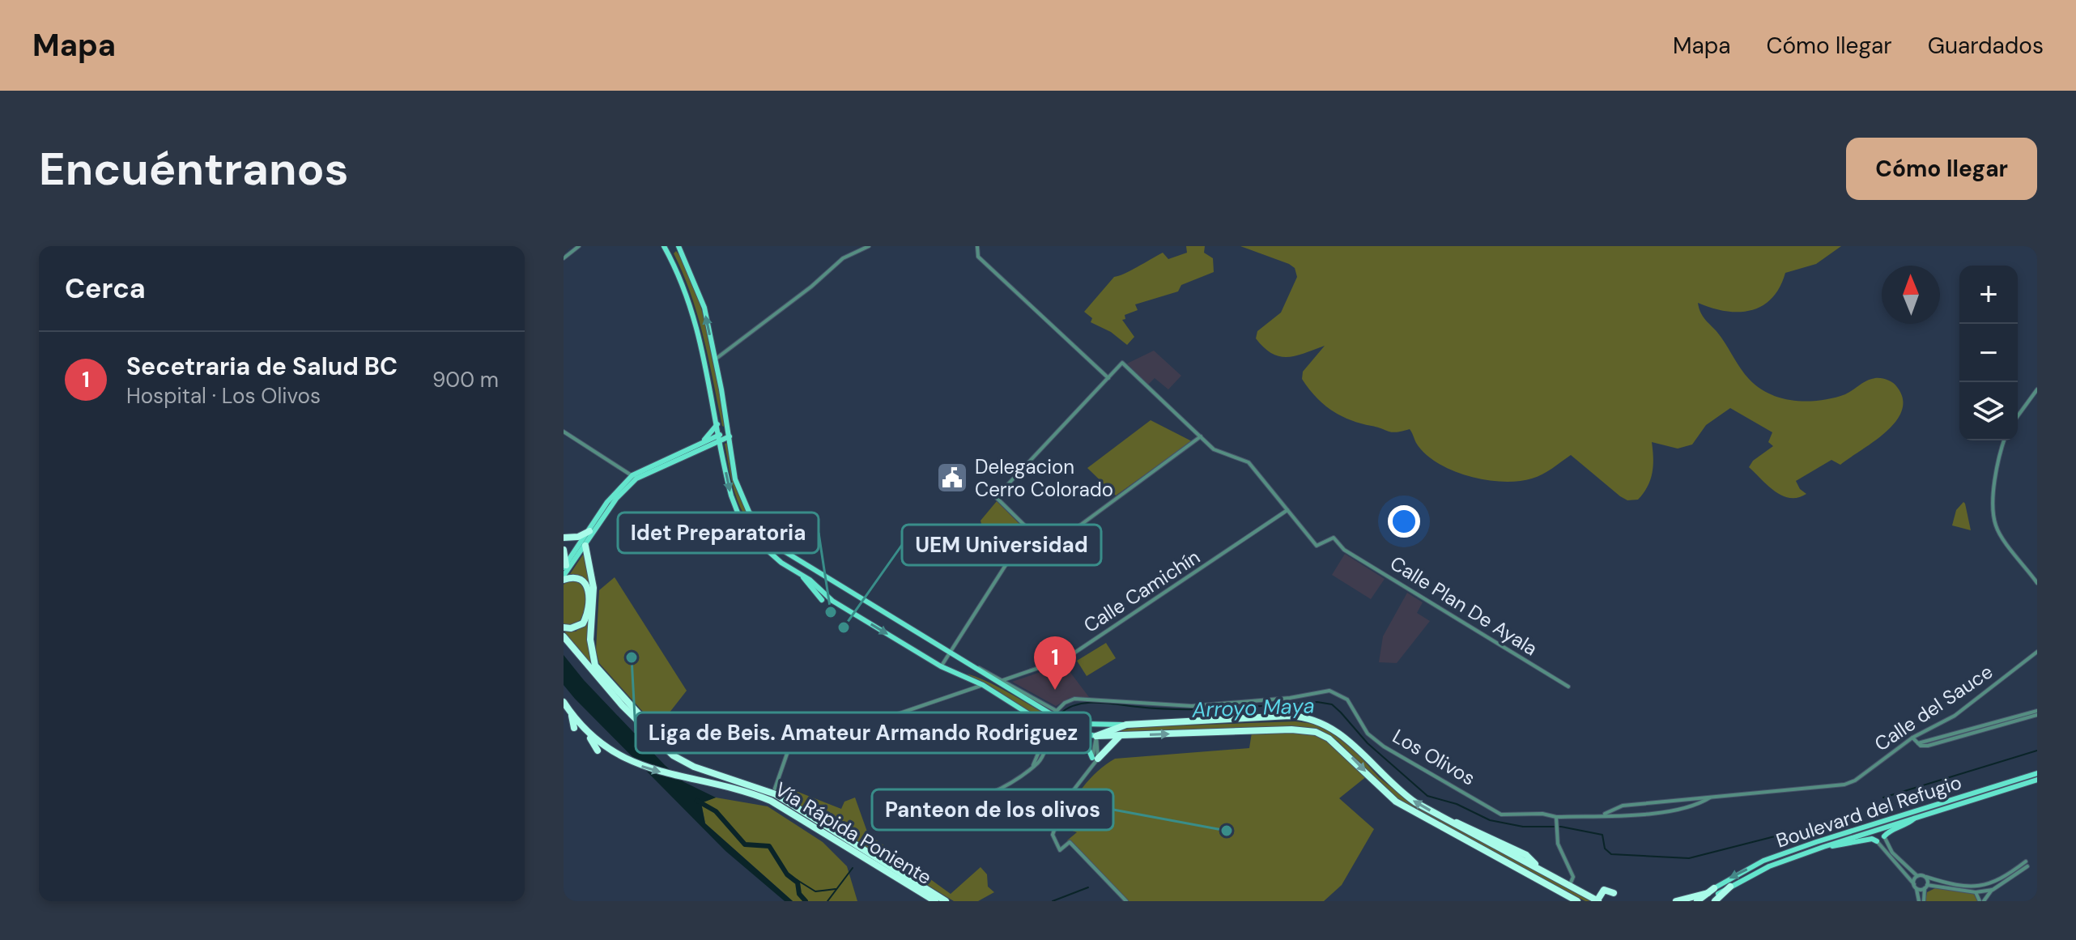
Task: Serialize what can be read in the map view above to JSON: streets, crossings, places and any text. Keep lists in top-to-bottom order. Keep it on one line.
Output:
{"streets":{"highway":["Vía Rápida Poniente"],"main road":["Boulevard del Refugio"],"street":["Calle Camichín","Calle Plan De Ayala","Calle del Sauce","Los Olivos"]},"crossings":[["Calle Camichín","Calle Plan De Ayala"]],"water":["Arroyo Maya"],"places":{"public building":["Delegacion Cerro Colorado"],"other":["Idet Preparatoria","UEM Universidad","Liga de Beis. Amateur Armando Rodriguez","Panteon de los olivos"]},"north":"top","page":{"header":"Mapa","nav":["Mapa","Cómo llegar","Guardados"],"buttons":"Cómo llegar","title":"Encuéntranos","heading":"Cerca","map_buttons":["+","−"],"list":[{"mark":"1","name":"Secetraria de Salud BC","note":"Hospital · Los Olivos","value":"900 m"}],"pins":"1"}}
